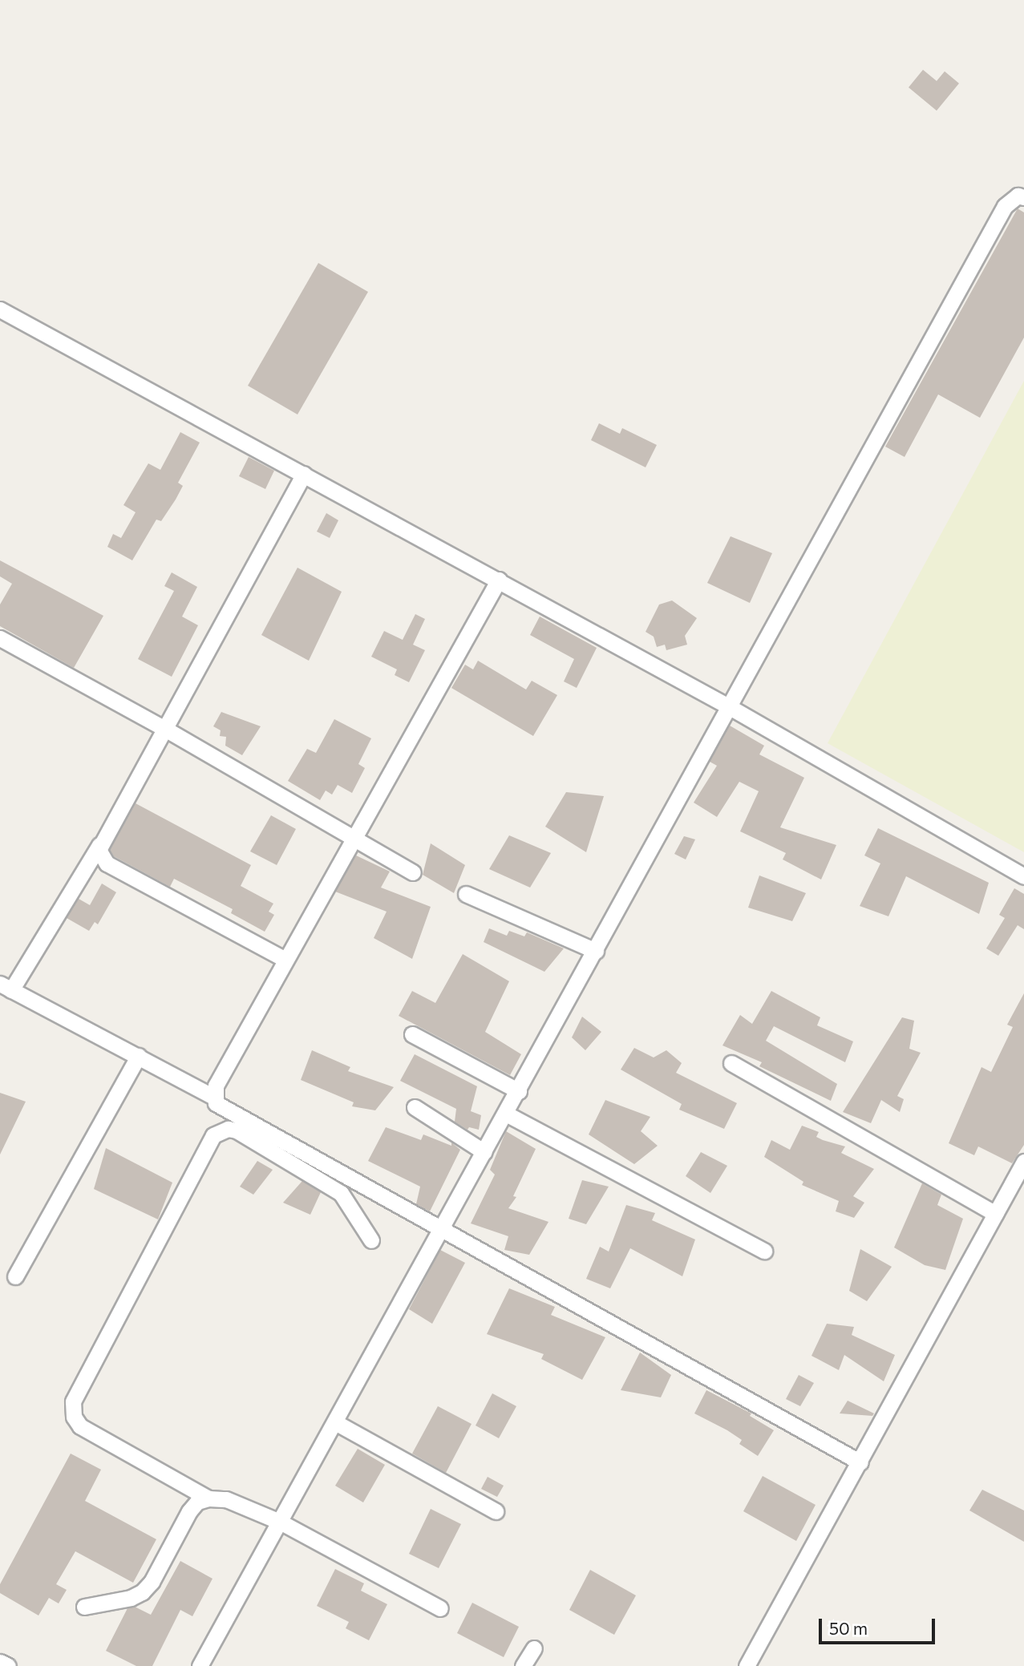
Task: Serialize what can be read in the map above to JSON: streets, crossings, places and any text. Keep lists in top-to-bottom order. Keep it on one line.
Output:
{"scale_bar":"50 m"}
